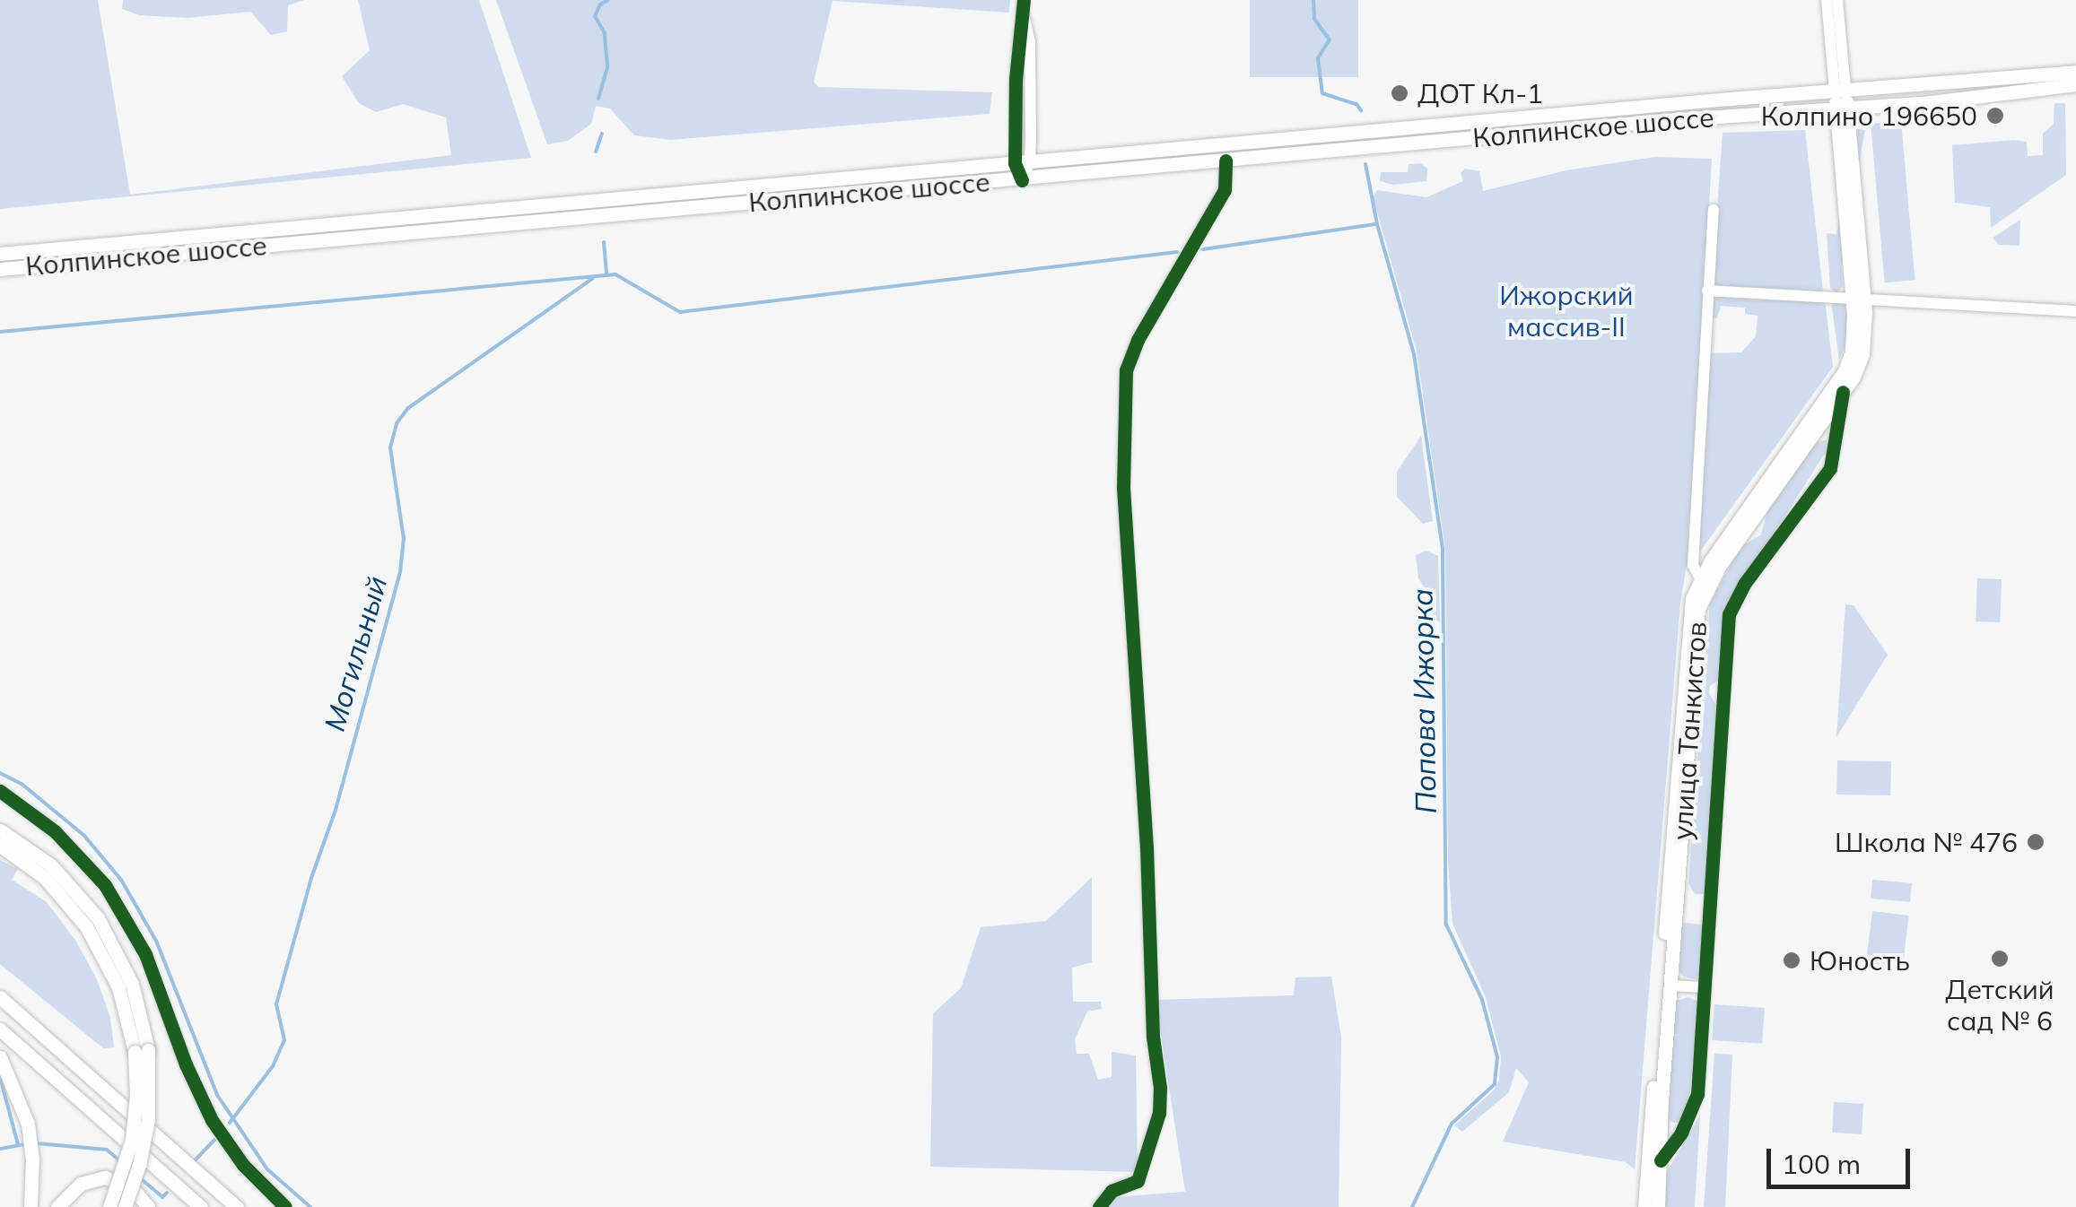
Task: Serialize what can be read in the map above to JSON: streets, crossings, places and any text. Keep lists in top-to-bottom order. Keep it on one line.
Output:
{"streets":{"main road":["Колпинское шоссе","улица Танкистов"]},"crossings":[["Колпинское шоссе","улица Танкистов"]],"water":["Могильный","Попова Ижорка"],"parks":["Ижорский массив-II"],"places":["ДОТ Кл-1","Колпино 196650","Школа № 476","Детский сад № 6","Юность"],"scale_bar":"100 m"}
